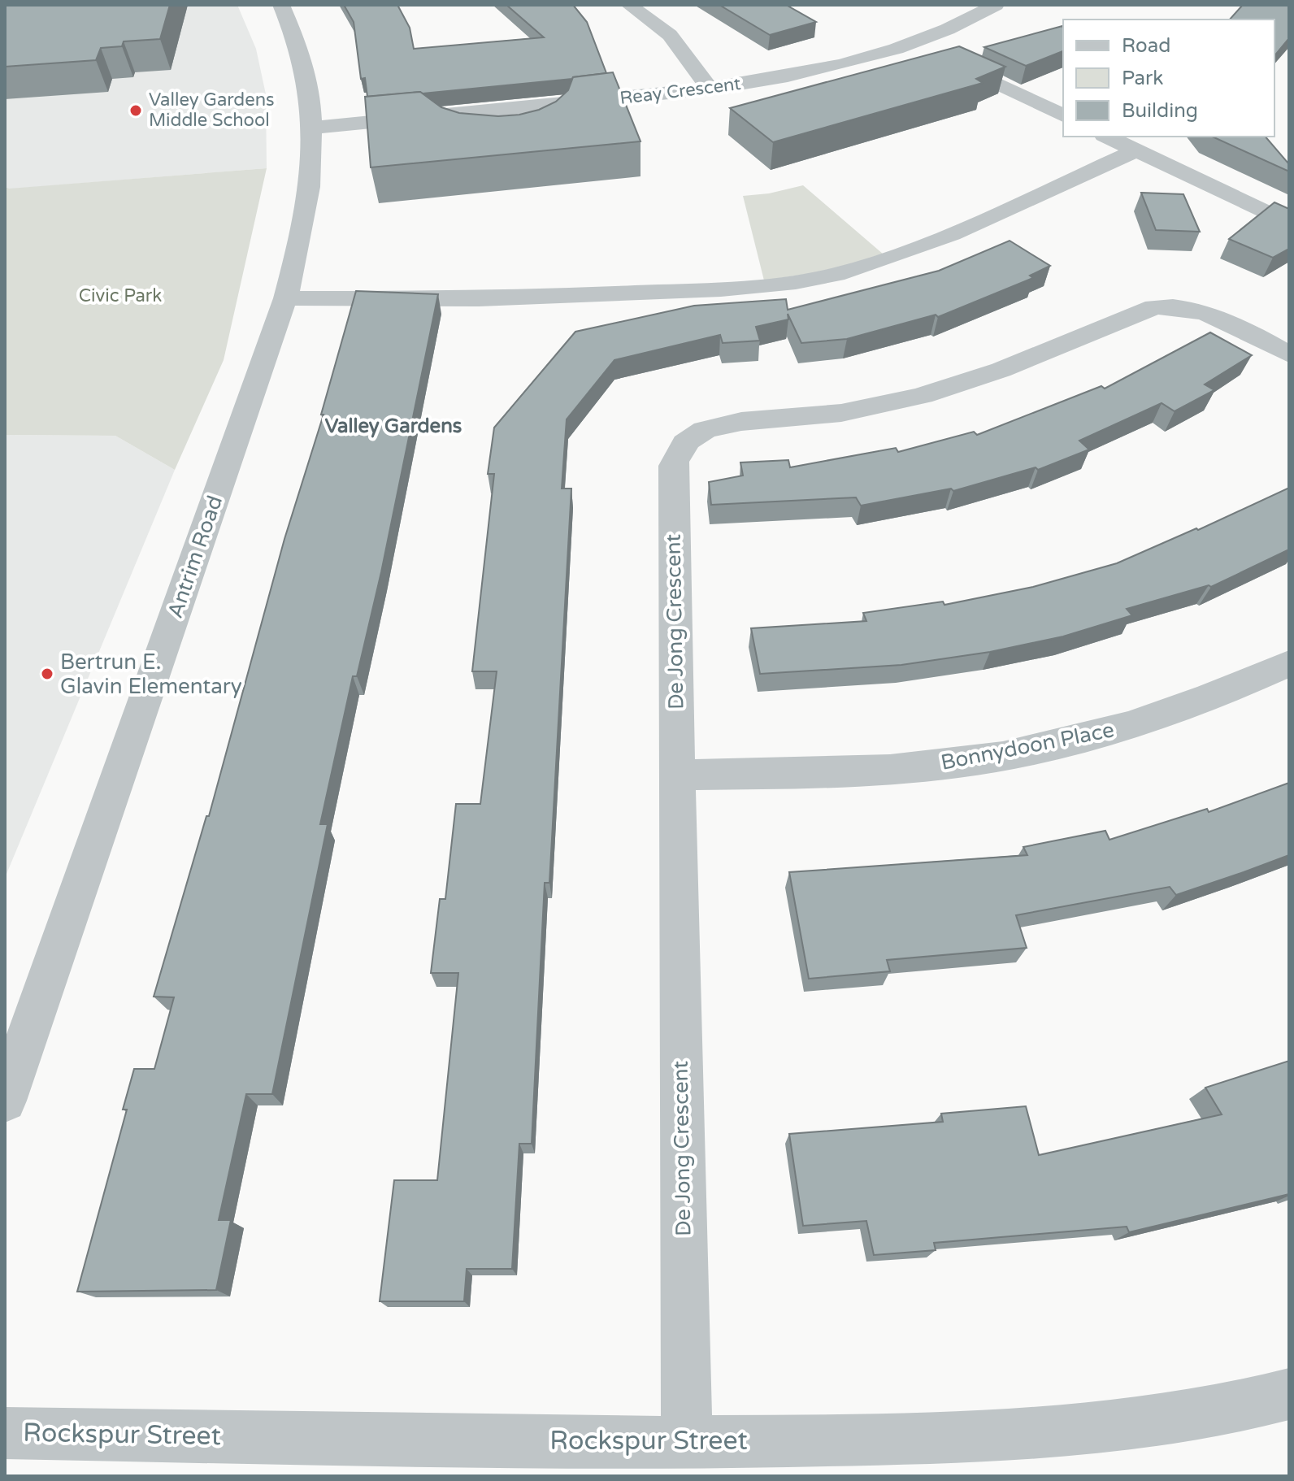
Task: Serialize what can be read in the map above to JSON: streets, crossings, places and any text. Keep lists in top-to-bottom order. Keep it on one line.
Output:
{"streets":{"street":["Reay Crescent","Antrim Road","De Jong Crescent","Bonnydoon Place","Rockspur Street"]},"crossings":[["Reay Crescent","Antrim Road"],["De Jong Crescent","Bonnydoon Place"],["De Jong Crescent","Rockspur Street"]],"districts":["Valley Gardens"],"parks":["Civic Park"],"places":["Valley Gardens Middle School","Bertrun E. Glavin Elementary"],"legend":["Road","Park","Building"]}
